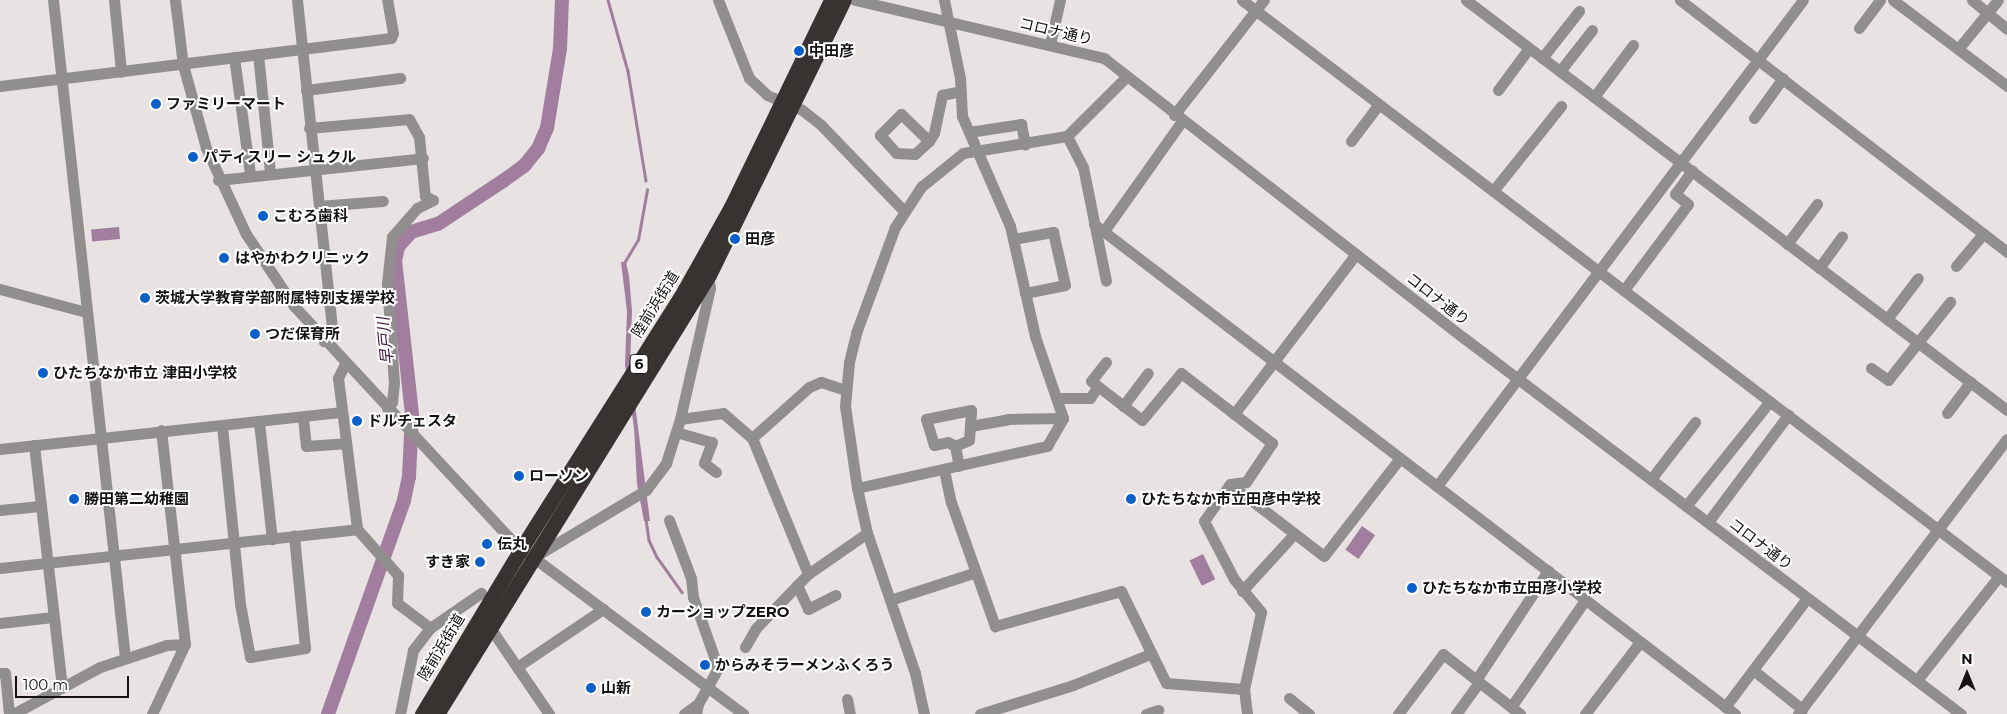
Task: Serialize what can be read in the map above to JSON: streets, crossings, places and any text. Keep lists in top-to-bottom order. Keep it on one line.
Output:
{"streets":{"highway":["陸前浜街道","6"],"street":["コロナ通り"]},"water":["早戸川"],"places":["中田彦","ファミリーマート","パティスリー シュクル","こむろ歯科","田彦","はやかわクリニック","茨城大学教育学部附属特別支援学校","つだ保育所","ひたちなか市立 津田小学校","ドルチェスタ","ローソン","勝田第二幼稚園","ひたちなか市立田彦中学校","伝丸","すき家","ひたちなか市立田彦小学校","カーショップZERO","からみそラーメンふくろう","山新"],"scale_bar":"100 m","north":"top"}
